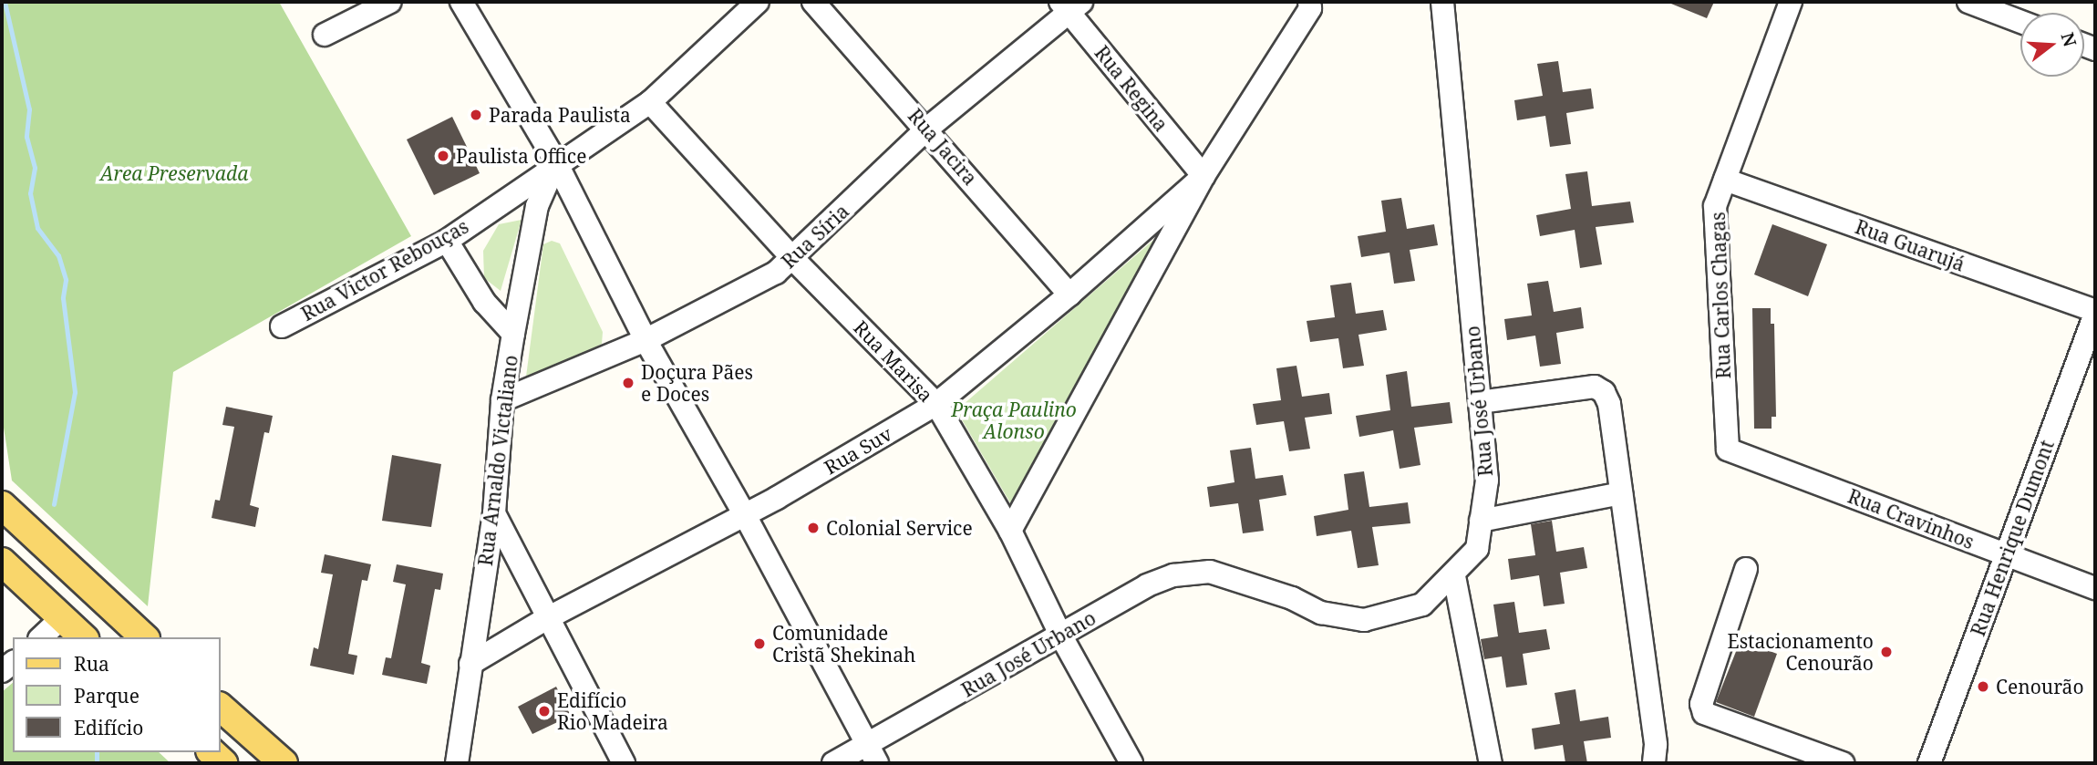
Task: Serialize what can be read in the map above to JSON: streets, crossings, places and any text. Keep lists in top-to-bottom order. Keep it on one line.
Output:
{"streets":{"street":["Rua Regina","Rua Jacira","Rua Síria","Rua Guarujá","Rua Victor Rebouças","Rua Carlos Chagas","Rua Marisa","Rua José Urbano","Rua Suv","Rua Arnaldo Victaliano","Rua Cravinhos","Rua Henrique Dumont"]},"crossings":[["Rua Regina","Rua Síria"],["Rua Regina","Rua Suv"],["Rua Jacira","Rua Síria"],["Rua Jacira","Rua Suv"],["Rua Síria","Rua Marisa"],["Rua Síria","Rua Arnaldo Victaliano"],["Rua Guarujá","Rua Carlos Chagas"],["Rua Guarujá","Rua Henrique Dumont"],["Rua Victor Rebouças","Rua Marisa"],["Rua Victor Rebouças","Rua Arnaldo Victaliano"],["Rua Carlos Chagas","Rua Cravinhos"],["Rua Marisa","Rua José Urbano"],["Rua Marisa","Rua Suv"],["Rua Suv","Rua Arnaldo Victaliano"],["Rua Cravinhos","Rua Henrique Dumont"]],"parks":["Area Preservada","Praça Paulino Alonso"],"places":["Parada Paulista","Paulista Office","Doçura Pães e Doces","Colonial Service","Comunidade Cristã Shekinah","Estacionamento Cenourão","Cenourão","Edifício Rio Madeira"],"legend":["Rua","Parque","Edifício"],"north":"right"}
